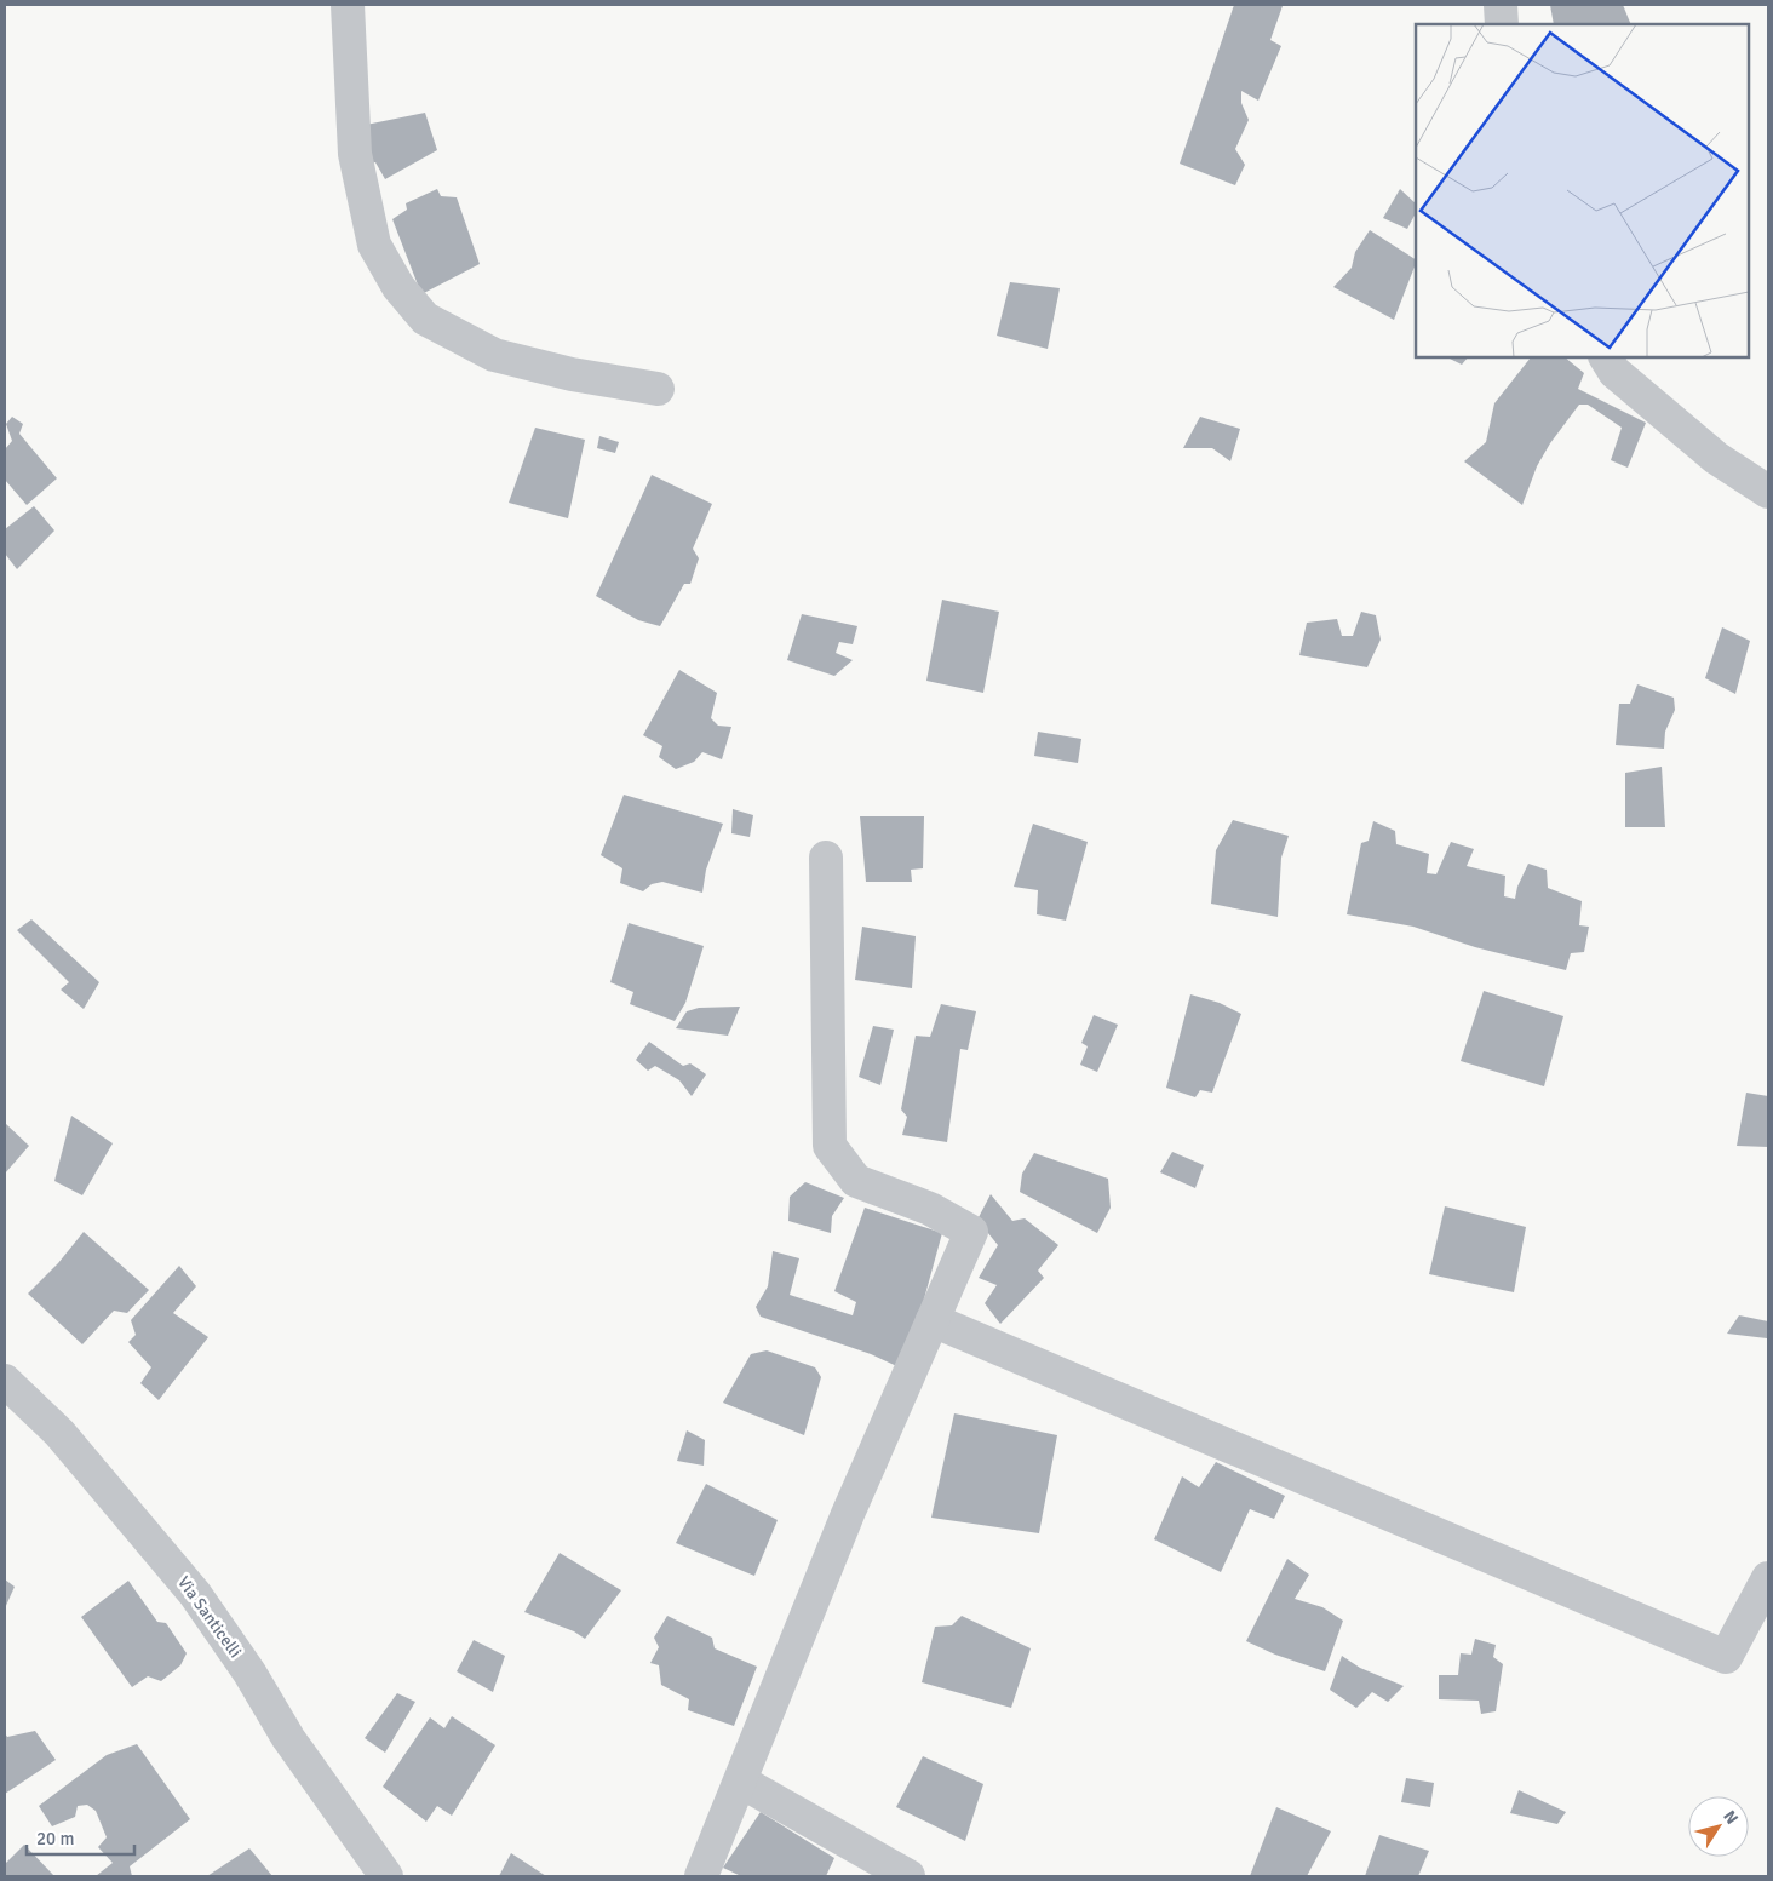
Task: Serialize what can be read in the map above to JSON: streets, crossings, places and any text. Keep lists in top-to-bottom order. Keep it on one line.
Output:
{"streets":{"street":["Via Santicelli"]},"scale_bar":"20 m","north":"top right"}
